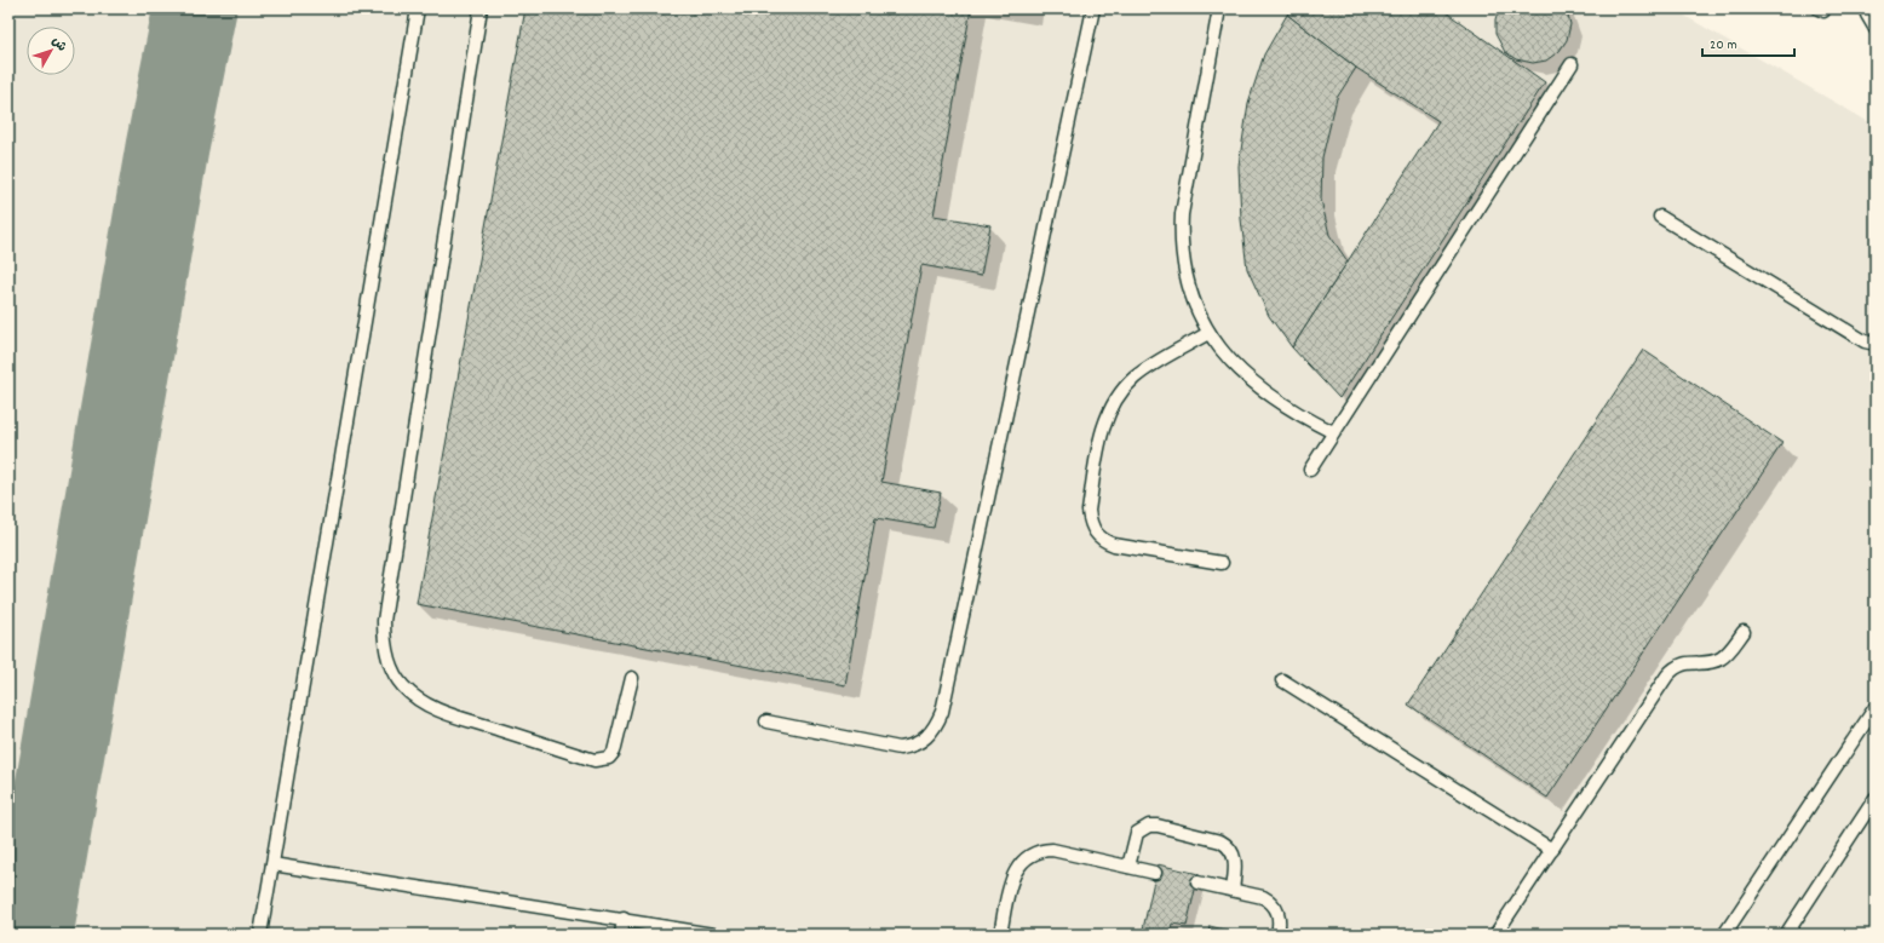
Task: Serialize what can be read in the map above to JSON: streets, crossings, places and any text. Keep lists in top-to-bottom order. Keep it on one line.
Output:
{"scale_bar":"20 m","north":"top right"}
